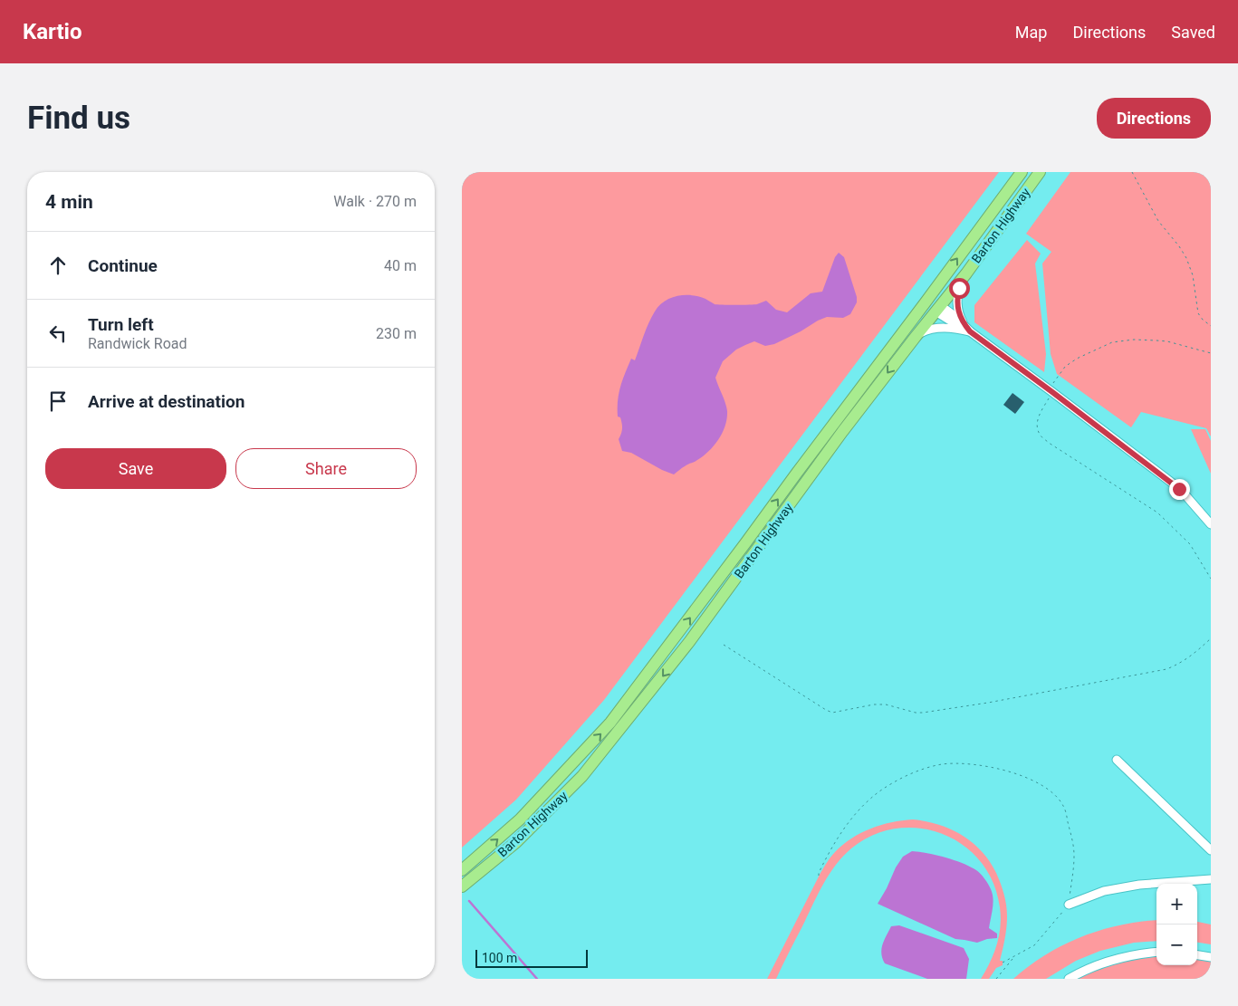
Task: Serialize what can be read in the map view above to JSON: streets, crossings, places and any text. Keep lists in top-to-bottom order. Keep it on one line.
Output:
{"streets":{"highway":["Barton Highway"]},"scale_bar":"100 m","page":{"header":"Kartio","nav":["Map","Directions","Saved"],"buttons":["Directions",["Save","Share"]],"title":"Find us","heading":["4 min","Walk · 270 m"],"list":[["Continue","40 m"],["Turn left","Randwick Road","230 m"],"Arrive at destination"],"map_buttons":["+","−"],"scale":"100 m"}}
